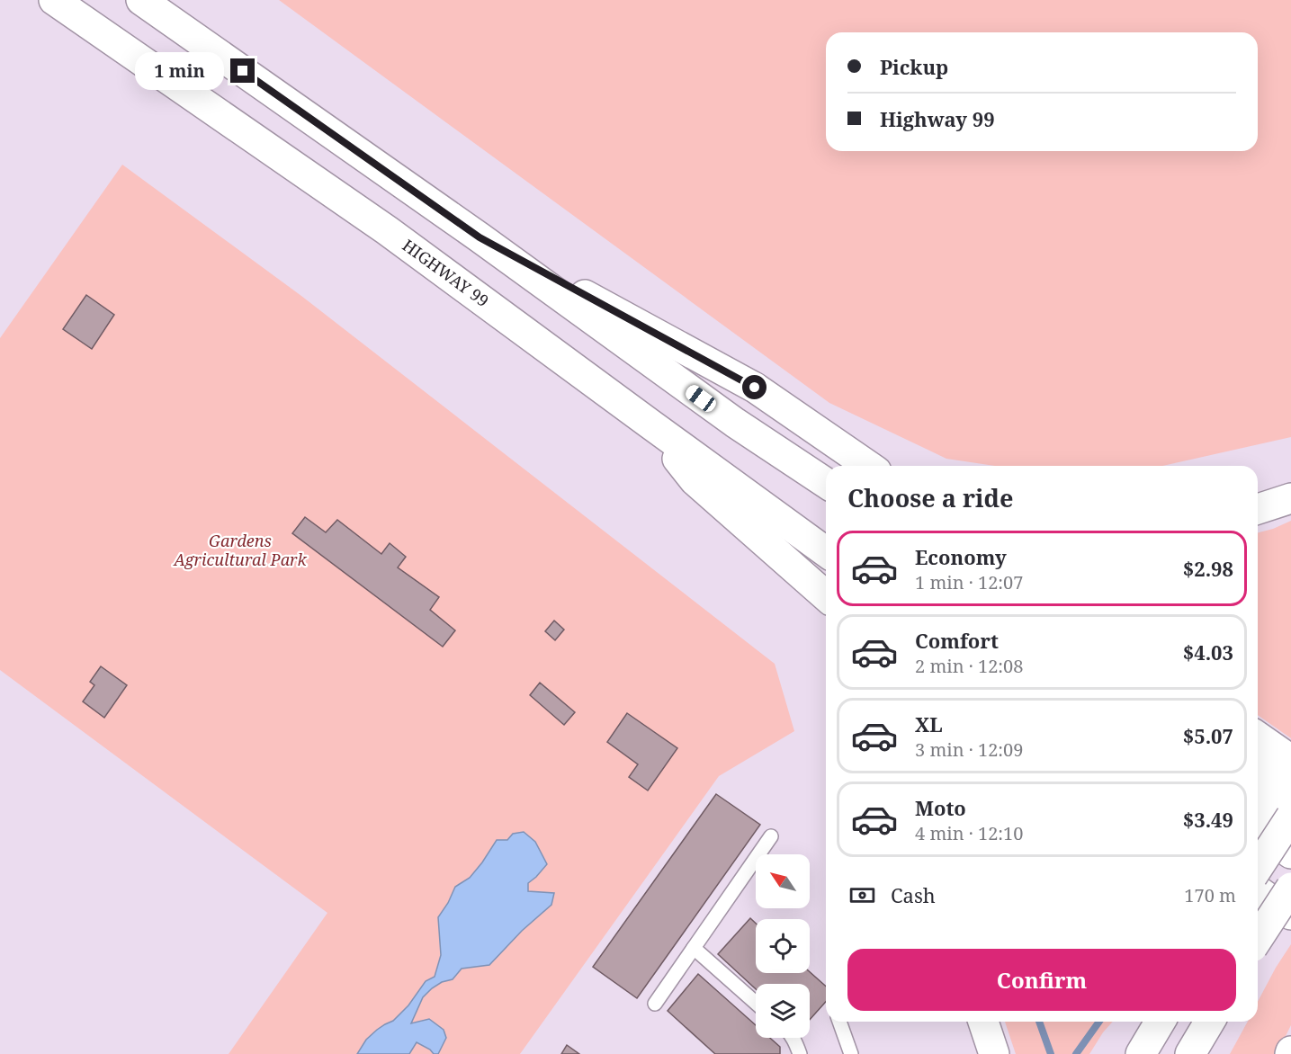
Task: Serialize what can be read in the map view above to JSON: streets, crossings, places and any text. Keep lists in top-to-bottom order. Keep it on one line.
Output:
{"streets":{"main road":["HIGHWAY 99"]},"parks":["Gardens Agricultural Park"],"north":"top left","page":{"banner":["Pickup","Highway 99"],"bubble":"1 min","heading":"Choose a ride","list":[{"name":"Economy","note":"1 min · 12:07","value":"$2.98"},{"name":"Comfort","note":"2 min · 12:08","value":"$4.03"},{"name":"XL","note":"3 min · 12:09","value":"$5.07"},{"name":"Moto","note":"4 min · 12:10","value":"$3.49"}],"pay":["Cash","170 m"],"buttons":"Confirm"}}
